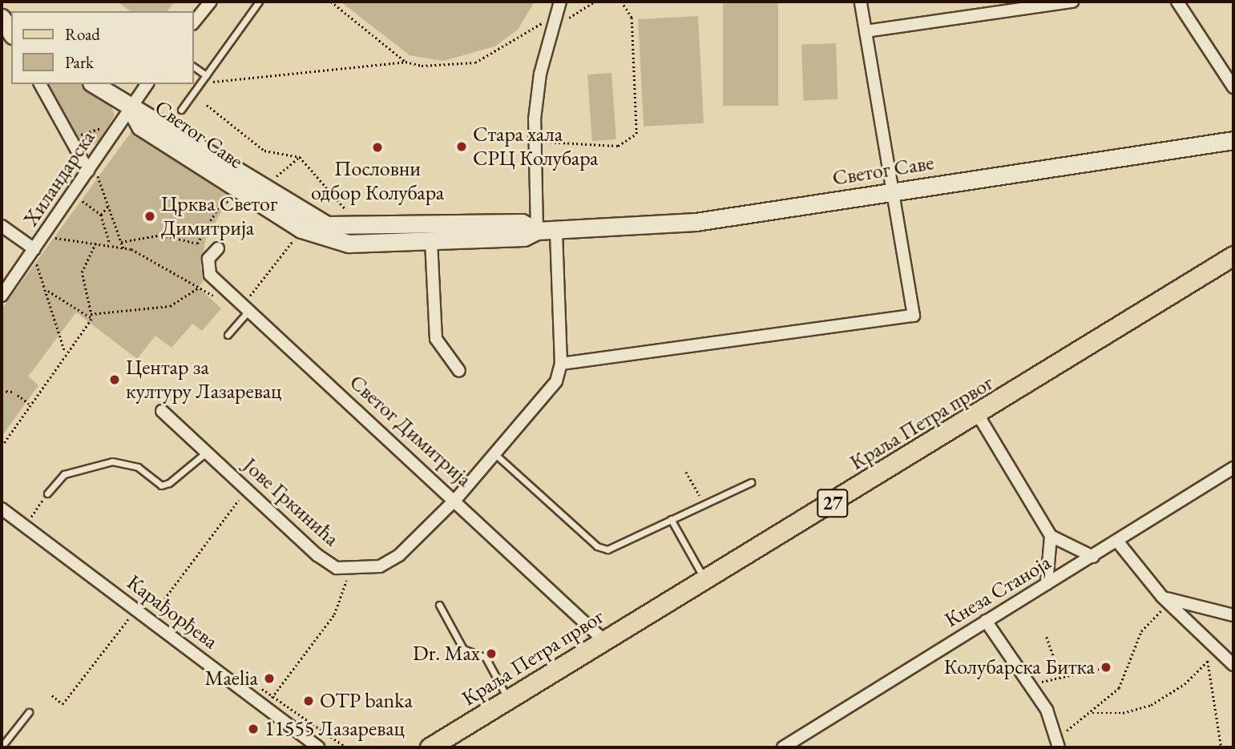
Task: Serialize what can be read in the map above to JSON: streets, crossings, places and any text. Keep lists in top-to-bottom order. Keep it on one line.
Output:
{"streets":{"main road":["Краља Петра првог","27"],"street":["Светог Саве","Хиландарска","Светог Димитрија","Јове Гркинића","Кнеза Станоја","Карађорђева"]},"crossings":[["Светог Саве","Хиландарска"],["Краља Петра првог","Светог Димитрија"],["Светог Димитрија","Јове Гркинића"]],"places":["Стара хала СРЦ Колубара","Пословни одбор Колубара","Црква Светог Димитрија","Центар за културу Лазаревац","Dr. Max","Колубарска Битка","Maelia","OTP banka","11555 Лазаревац"],"legend":["Road","Park"]}
